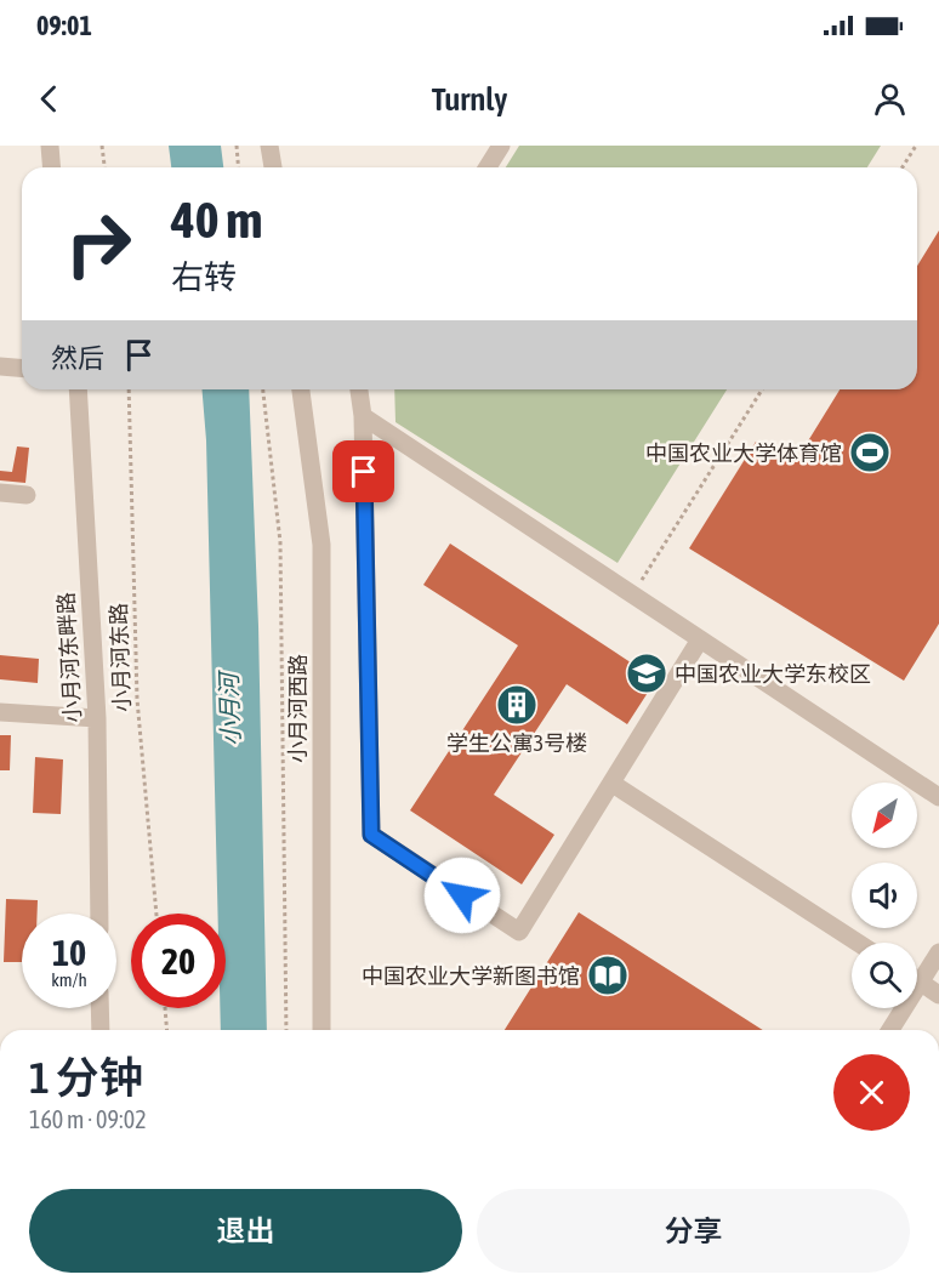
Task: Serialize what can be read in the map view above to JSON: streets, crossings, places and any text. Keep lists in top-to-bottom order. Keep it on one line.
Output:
{"streets":{"street":["小月河东畔路","小月河西路"],"path":["小月河东路"]},"water":["小月河"],"places":{"sports":["中国农业大学体育馆"],"school or university":["中国农业大学东校区"],"building":["学生公寓3号楼"],"library":["中国农业大学新图书馆"]},"north":"bottom left","page":{"status":"09:01","header":"Turnly","turn":["40 m","右转"],"then":"然后","speed":"10 km/h","limit":"20","heading":["1 分钟","160 m · 09:02"],"buttons":["退出","分享"]}}
